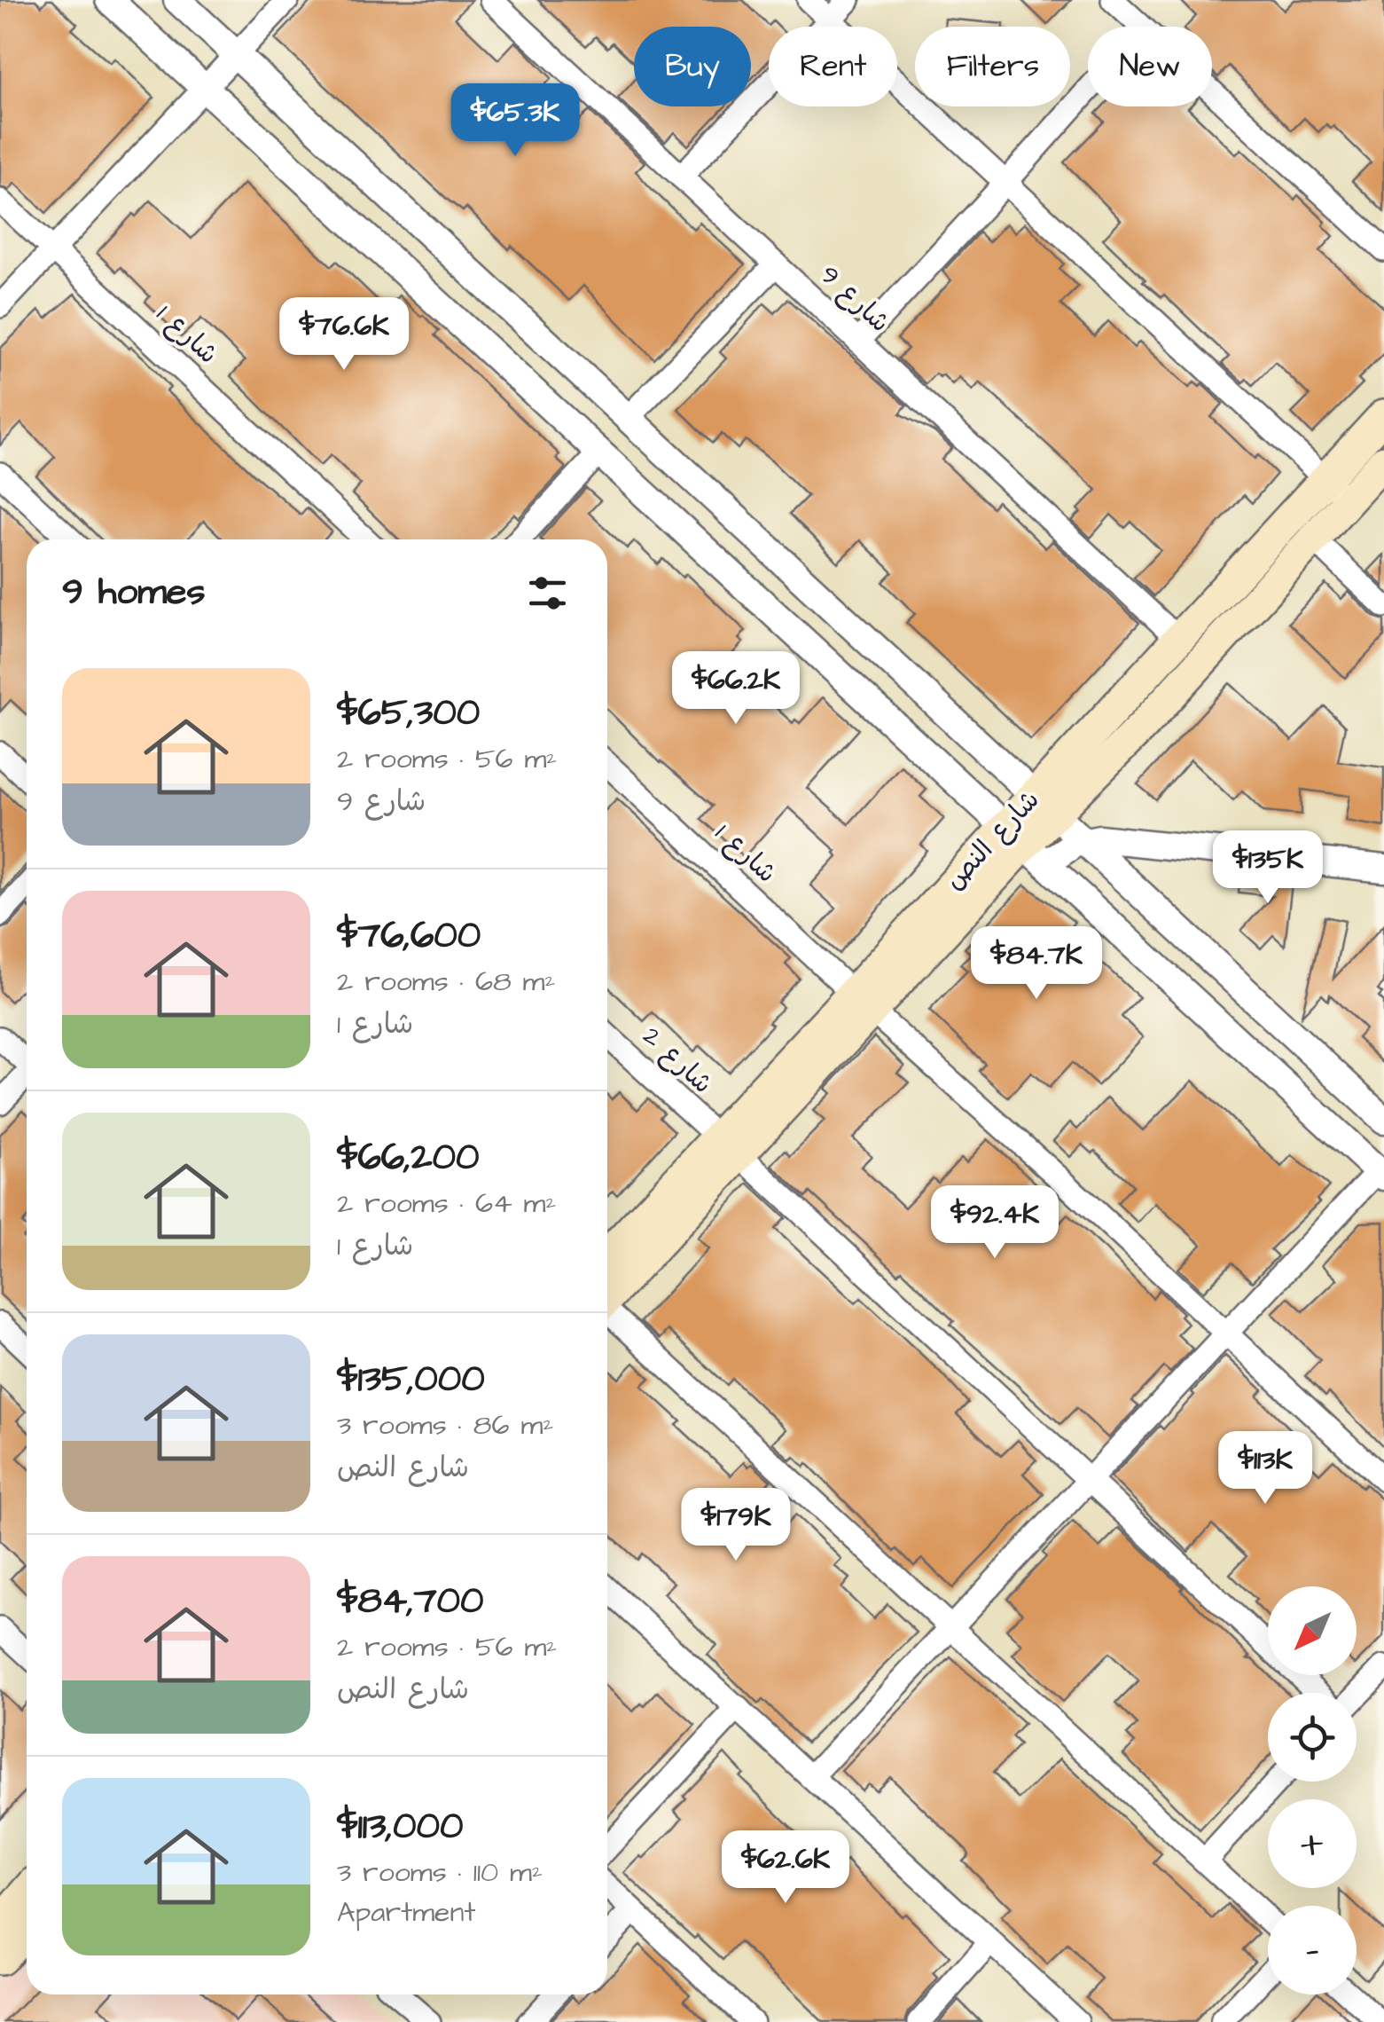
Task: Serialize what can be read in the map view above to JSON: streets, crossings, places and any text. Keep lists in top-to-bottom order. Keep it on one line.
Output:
{"streets":{"main road":["شارع النص"],"street":["شارع 9","شارع 1","شارع 2"]},"crossings":[["شارع 9","شارع النص"],["شارع 1","شارع النص"],["شارع النص","شارع 2"]],"north":"bottom left","page":{"chip":["Buy","Rent","Filters","New"],"price":["$65.3K","$76.6K","$66.2K","$135K","$84.7K","$92.4K","$113K","$179K","$62.6K"],"heading":"9 homes","list":[{"name":"$65,300","note":"2 rooms · 56 m² · شارع 9"},{"name":"$76,600","note":"2 rooms · 68 m² · شارع 1"},{"name":"$66,200","note":"2 rooms · 64 m² · شارع 1"},{"name":"$135,000","note":"3 rooms · 86 m² · شارع النص"},{"name":"$84,700","note":"2 rooms · 56 m² · شارع النص"},{"name":"$113,000","note":"3 rooms · 110 m² · Apartment"}],"map_buttons":["+","−"]}}
